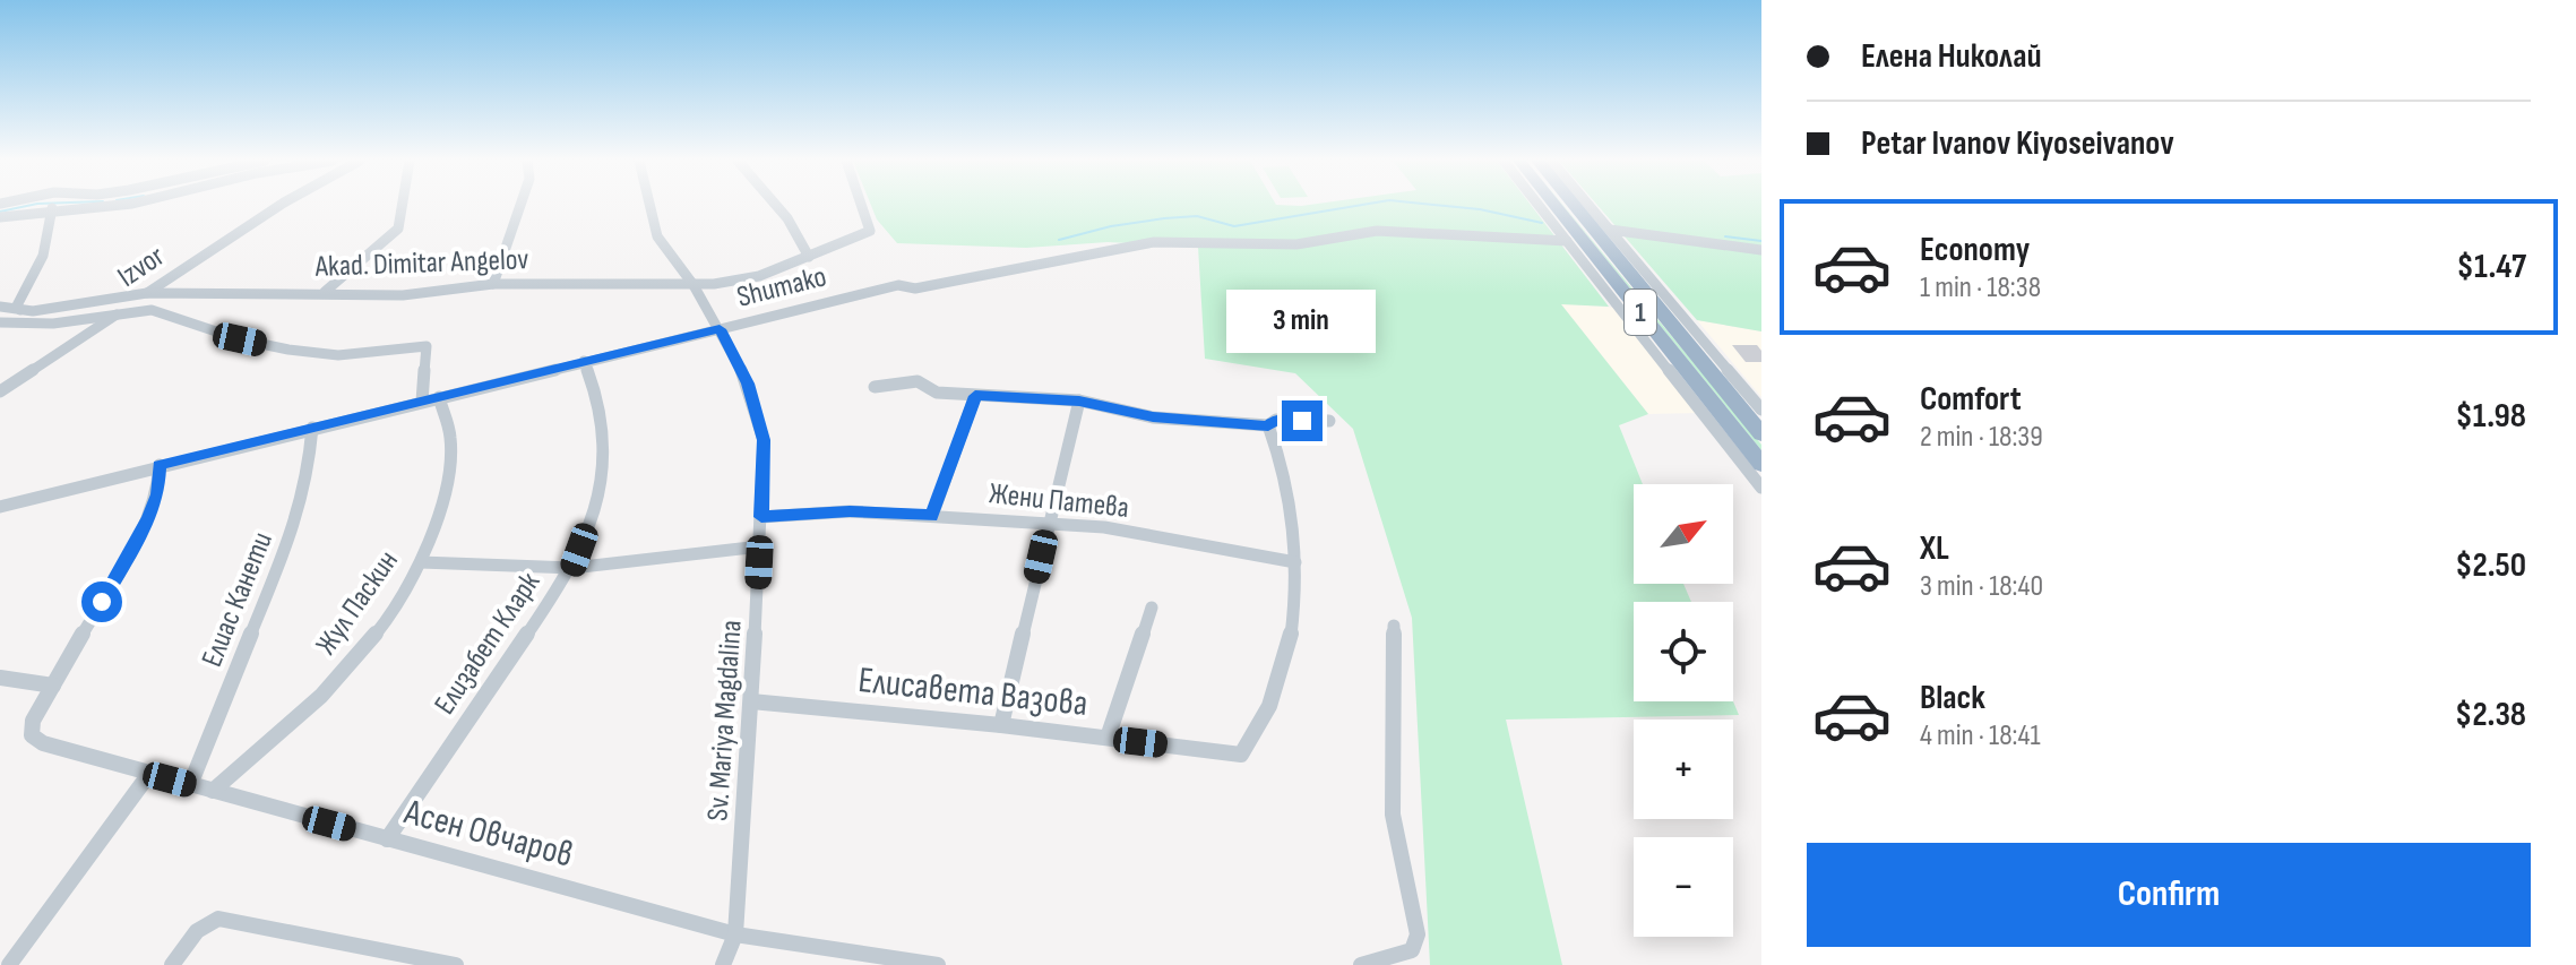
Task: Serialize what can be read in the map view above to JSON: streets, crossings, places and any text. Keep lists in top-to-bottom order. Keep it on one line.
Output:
{"streets":{"highway":["1"],"street":["Akad. Dimitar Angelov","Izvor","Shumako","Жени Патева","Елиас Канети","Жул Паскин","Елизабет Кларк","Елисавета Вазова","Sv. Mariya Magdalina","Асен Овчаров"]},"crossings":[["Akad. Dimitar Angelov","Izvor"],["Akad. Dimitar Angelov","Sv. Mariya Magdalina"],["Shumako","Елиас Канети"],["Shumako","Жул Паскин"],["Shumako","Елизабет Кларк"],["Shumako","Sv. Mariya Magdalina"],["Жени Патева","Елисавета Вазова"],["Жени Патева","Sv. Mariya Magdalina"],["Елиас Канети","Асен Овчаров"],["Жул Паскин","Асен Овчаров"],["Елизабет Кларк","Асен Овчаров"],["Елисавета Вазова","Sv. Mariya Magdalina"],["Sv. Mariya Magdalina","Асен Овчаров"]],"north":"top right","page":{"banner":["Елена Николай","Petar Ivanov Kiyoseivanov"],"list":[{"name":"Economy","note":"1 min · 18:38","value":"$1.47"},{"name":"Comfort","note":"2 min · 18:39","value":"$1.98"},{"name":"XL","note":"3 min · 18:40","value":"$2.50"},{"name":"Black","note":"4 min · 18:41","value":"$2.38"}],"bubble":"3 min","map_buttons":["+","−"],"buttons":"Confirm"}}
